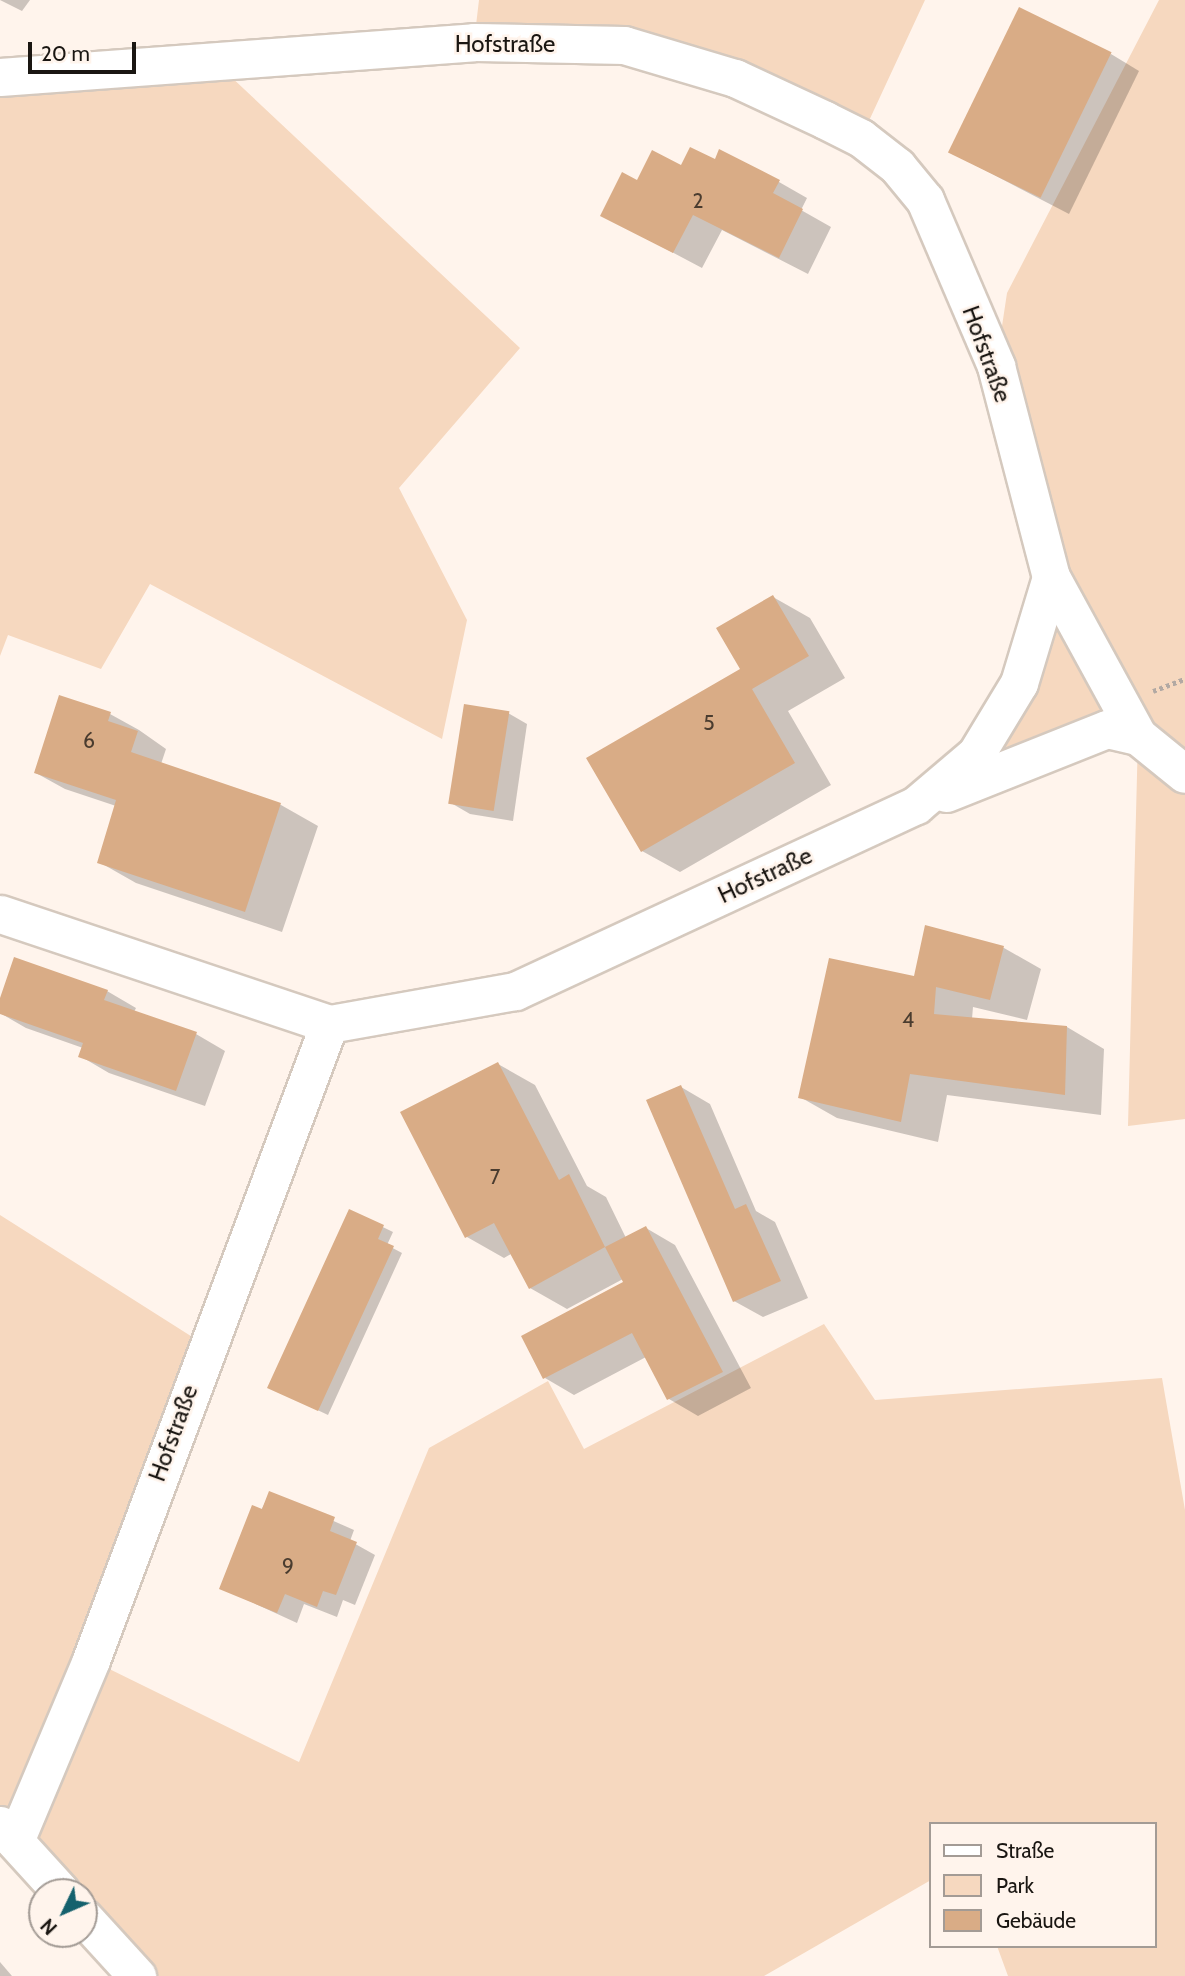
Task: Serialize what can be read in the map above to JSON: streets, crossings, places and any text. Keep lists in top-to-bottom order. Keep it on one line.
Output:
{"streets":{"street":["Hofstraße"]},"house_numbers":["2","5","6","4","7","9"],"legend":["Straße","Park","Gebäude"],"scale_bar":"20 m","north":"bottom left"}
